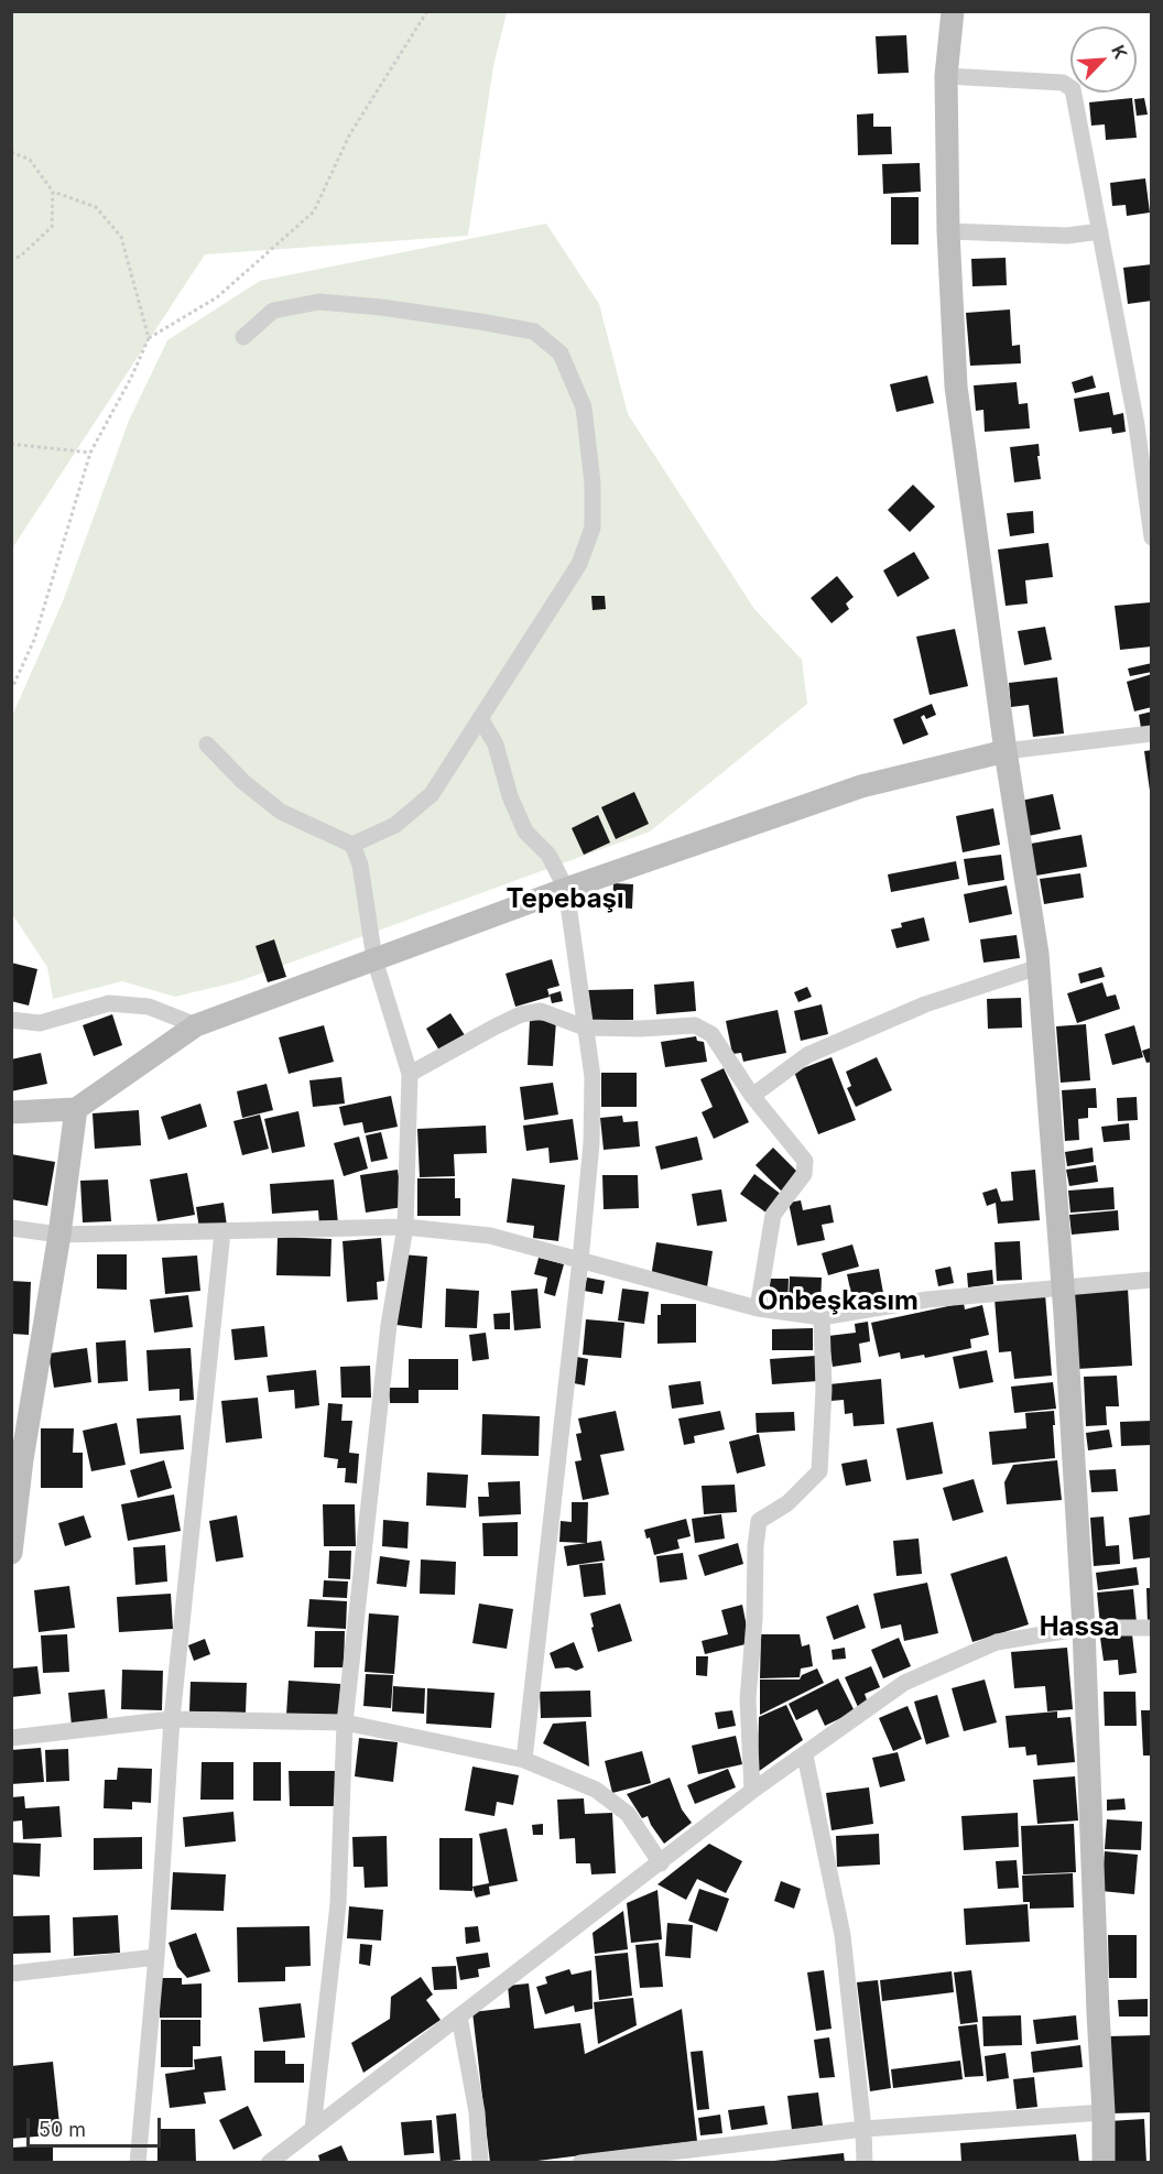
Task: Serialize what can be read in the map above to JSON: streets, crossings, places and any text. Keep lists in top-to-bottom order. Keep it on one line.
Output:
{"districts":["Tepebaşı","Onbeşkasım","Hassa"],"scale_bar":"50 m","north":"top right"}
